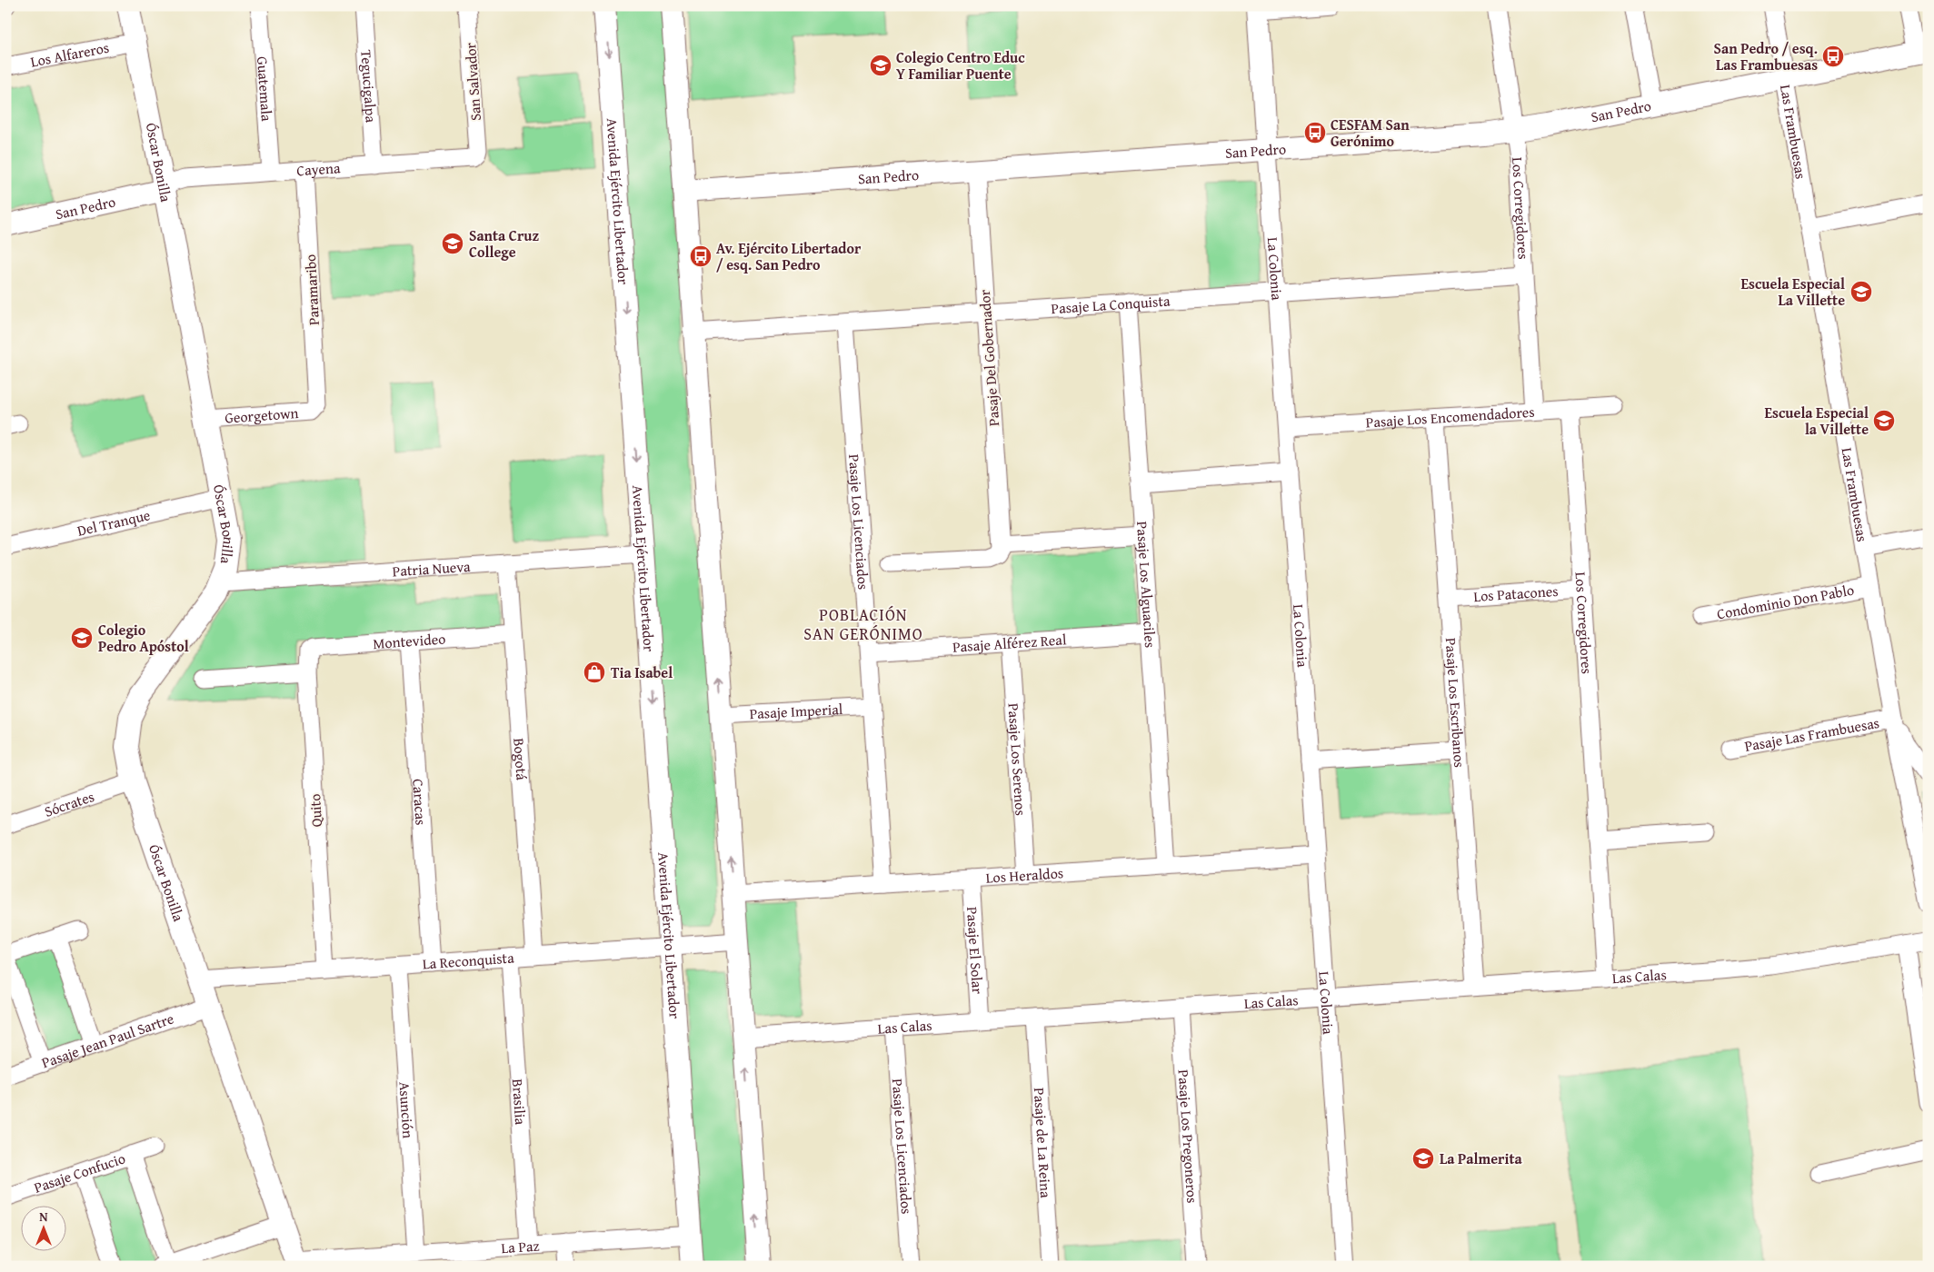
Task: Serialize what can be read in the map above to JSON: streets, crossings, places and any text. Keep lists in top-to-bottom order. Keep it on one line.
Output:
{"streets":{"street":["Los Alfareros","San Salvador","Tegucigalpa","Guatemala","San Pedro","Las Frambuesas","Óscar Bonilla","Cayena","Avenida Ejército Libertador","Los Corregidores","La Colonia","Paramaribo","Pasaje La Conquista","Pasaje Del Gobernador","Georgetown","Pasaje Los Encomendadores","Pasaje Los Licenciados","Del Tranque","Patria Nueva","Pasaje Los Alguaciles","Los Patacones","Condominio Don Pablo","Montevideo","Pasaje Alférez Real","Pasaje Los Escribanos","Pasaje Imperial","Pasaje Las Frambuesas","Pasaje Los Serenos","Bogotá","Caracas","Sócrates","Quito","Los Heraldos","Pasaje El Solar","La Reconquista","Las Calas","Pasaje Jean Paul Sartre","Brasilia","Asunción","Pasaje Los Pregoneros","Pasaje de La Reina","Pasaje Confucio","La Paz"]},"crossings":[["Los Alfareros","Óscar Bonilla"],["San Salvador","Cayena"],["Tegucigalpa","Cayena"],["Guatemala","Cayena"],["San Pedro","Las Frambuesas"],["San Pedro","Óscar Bonilla"],["San Pedro","Cayena"],["San Pedro","Los Corregidores"],["San Pedro","La Colonia"],["San Pedro","Pasaje Del Gobernador"],["Las Frambuesas","Condominio Don Pablo"],["Las Frambuesas","Pasaje Las Frambuesas"],["Óscar Bonilla","Cayena"],["Óscar Bonilla","Georgetown"],["Óscar Bonilla","Del Tranque"],["Óscar Bonilla","Patria Nueva"],["Óscar Bonilla","Sócrates"],["Óscar Bonilla","La Reconquista"],["Óscar Bonilla","Pasaje Jean Paul Sartre"],["Óscar Bonilla","La Paz"],["Cayena","Paramaribo"],["Avenida Ejército Libertador","Patria Nueva"],["Avenida Ejército Libertador","La Reconquista"],["Avenida Ejército Libertador","La Paz"],["Los Corregidores","Pasaje La Conquista"],["Los Corregidores","Pasaje Los Encomendadores"],["Los Corregidores","Los Patacones"],["Los Corregidores","Las Calas"],["La Colonia","Pasaje La Conquista"],["La Colonia","Pasaje Los Encomendadores"],["La Colonia","Los Heraldos"],["La Colonia","Las Calas"],["Paramaribo","Georgetown"],["Pasaje La Conquista","Pasaje Del Gobernador"],["Pasaje La Conquista","Pasaje Los Licenciados"],["Pasaje La Conquista","Pasaje Los Alguaciles"],["Pasaje Los Encomendadores","Pasaje Los Escribanos"],["Pasaje Los Licenciados","Pasaje Alférez Real"],["Pasaje Los Licenciados","Pasaje Imperial"],["Pasaje Los Licenciados","Los Heraldos"],["Pasaje Los Licenciados","Las Calas"],["Patria Nueva","Bogotá"],["Pasaje Los Alguaciles","Pasaje Alférez Real"],["Pasaje Los Alguaciles","Los Heraldos"],["Los Patacones","Pasaje Los Escribanos"],["Montevideo","Bogotá"],["Montevideo","Caracas"],["Montevideo","Quito"],["Pasaje Alférez Real","Pasaje Los Serenos"],["Pasaje Los Escribanos","Las Calas"],["Pasaje Los Serenos","Los Heraldos"],["Bogotá","La Reconquista"],["Caracas","La Reconquista"],["Quito","La Reconquista"],["Los Heraldos","Pasaje El Solar"],["Pasaje El Solar","Las Calas"],["La Reconquista","Brasilia"],["La Reconquista","Asunción"],["Las Calas","Pasaje Los Pregoneros"],["Las Calas","Pasaje de La Reina"],["Brasilia","La Paz"],["Asunción","La Paz"]],"districts":["POBLACIÓN SAN GERÓNIMO"],"places":{"bus stop":["San Pedro / esq. Las Frambuesas","CESFAM San Gerónimo","Av. Ejército Libertador / esq. San Pedro"],"school or university":["Colegio Centro Educ Y Familiar Puente","Santa Cruz College","Escuela Especial La Villette","Escuela Especial la Villette","Colegio Pedro Apóstol","La Palmerita"],"shop":["Tia Isabel"]},"north":"top"}
